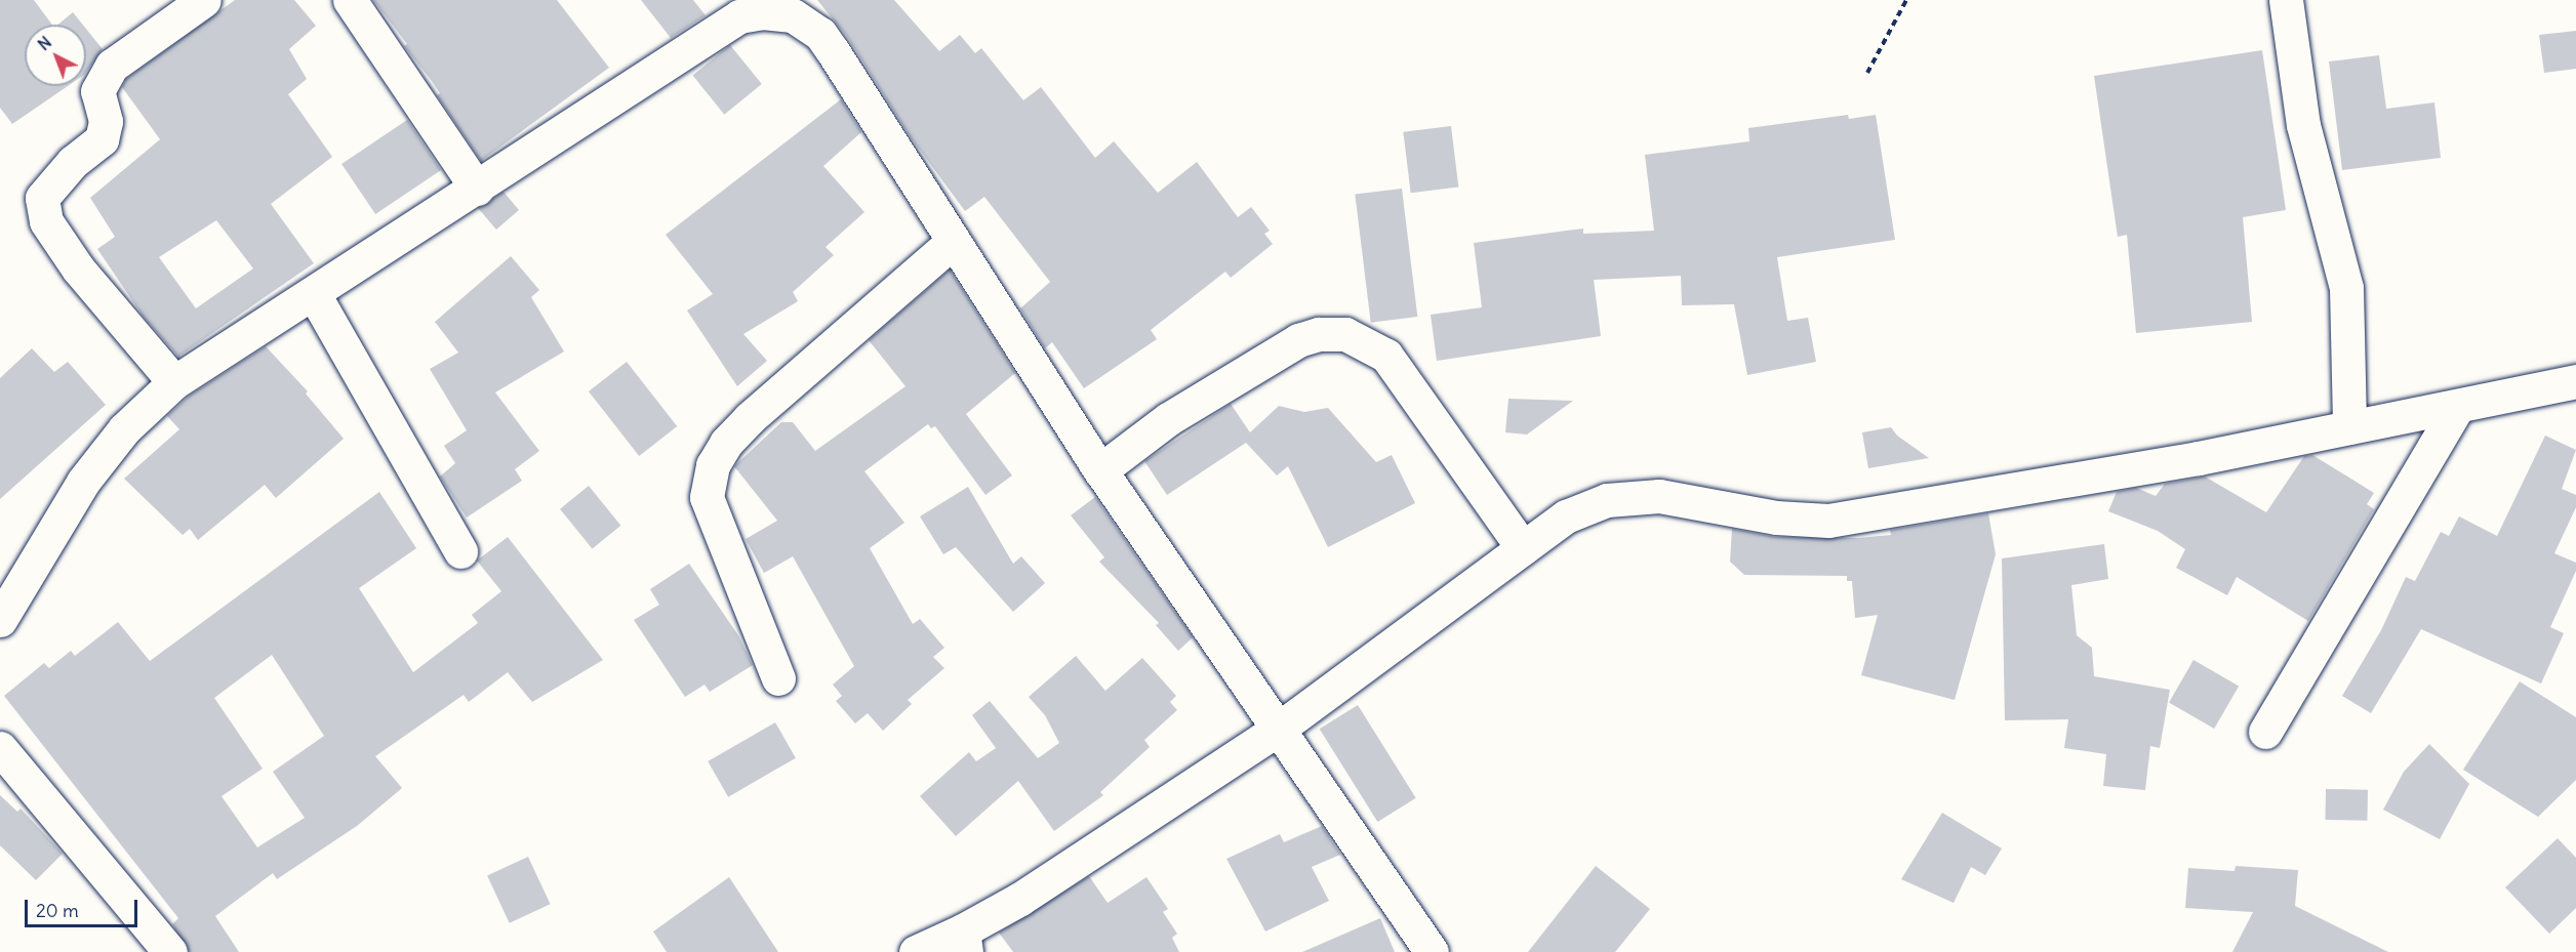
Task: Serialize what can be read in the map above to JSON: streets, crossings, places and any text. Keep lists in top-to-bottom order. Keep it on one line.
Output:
{"scale_bar":"20 m","north":"top left"}
